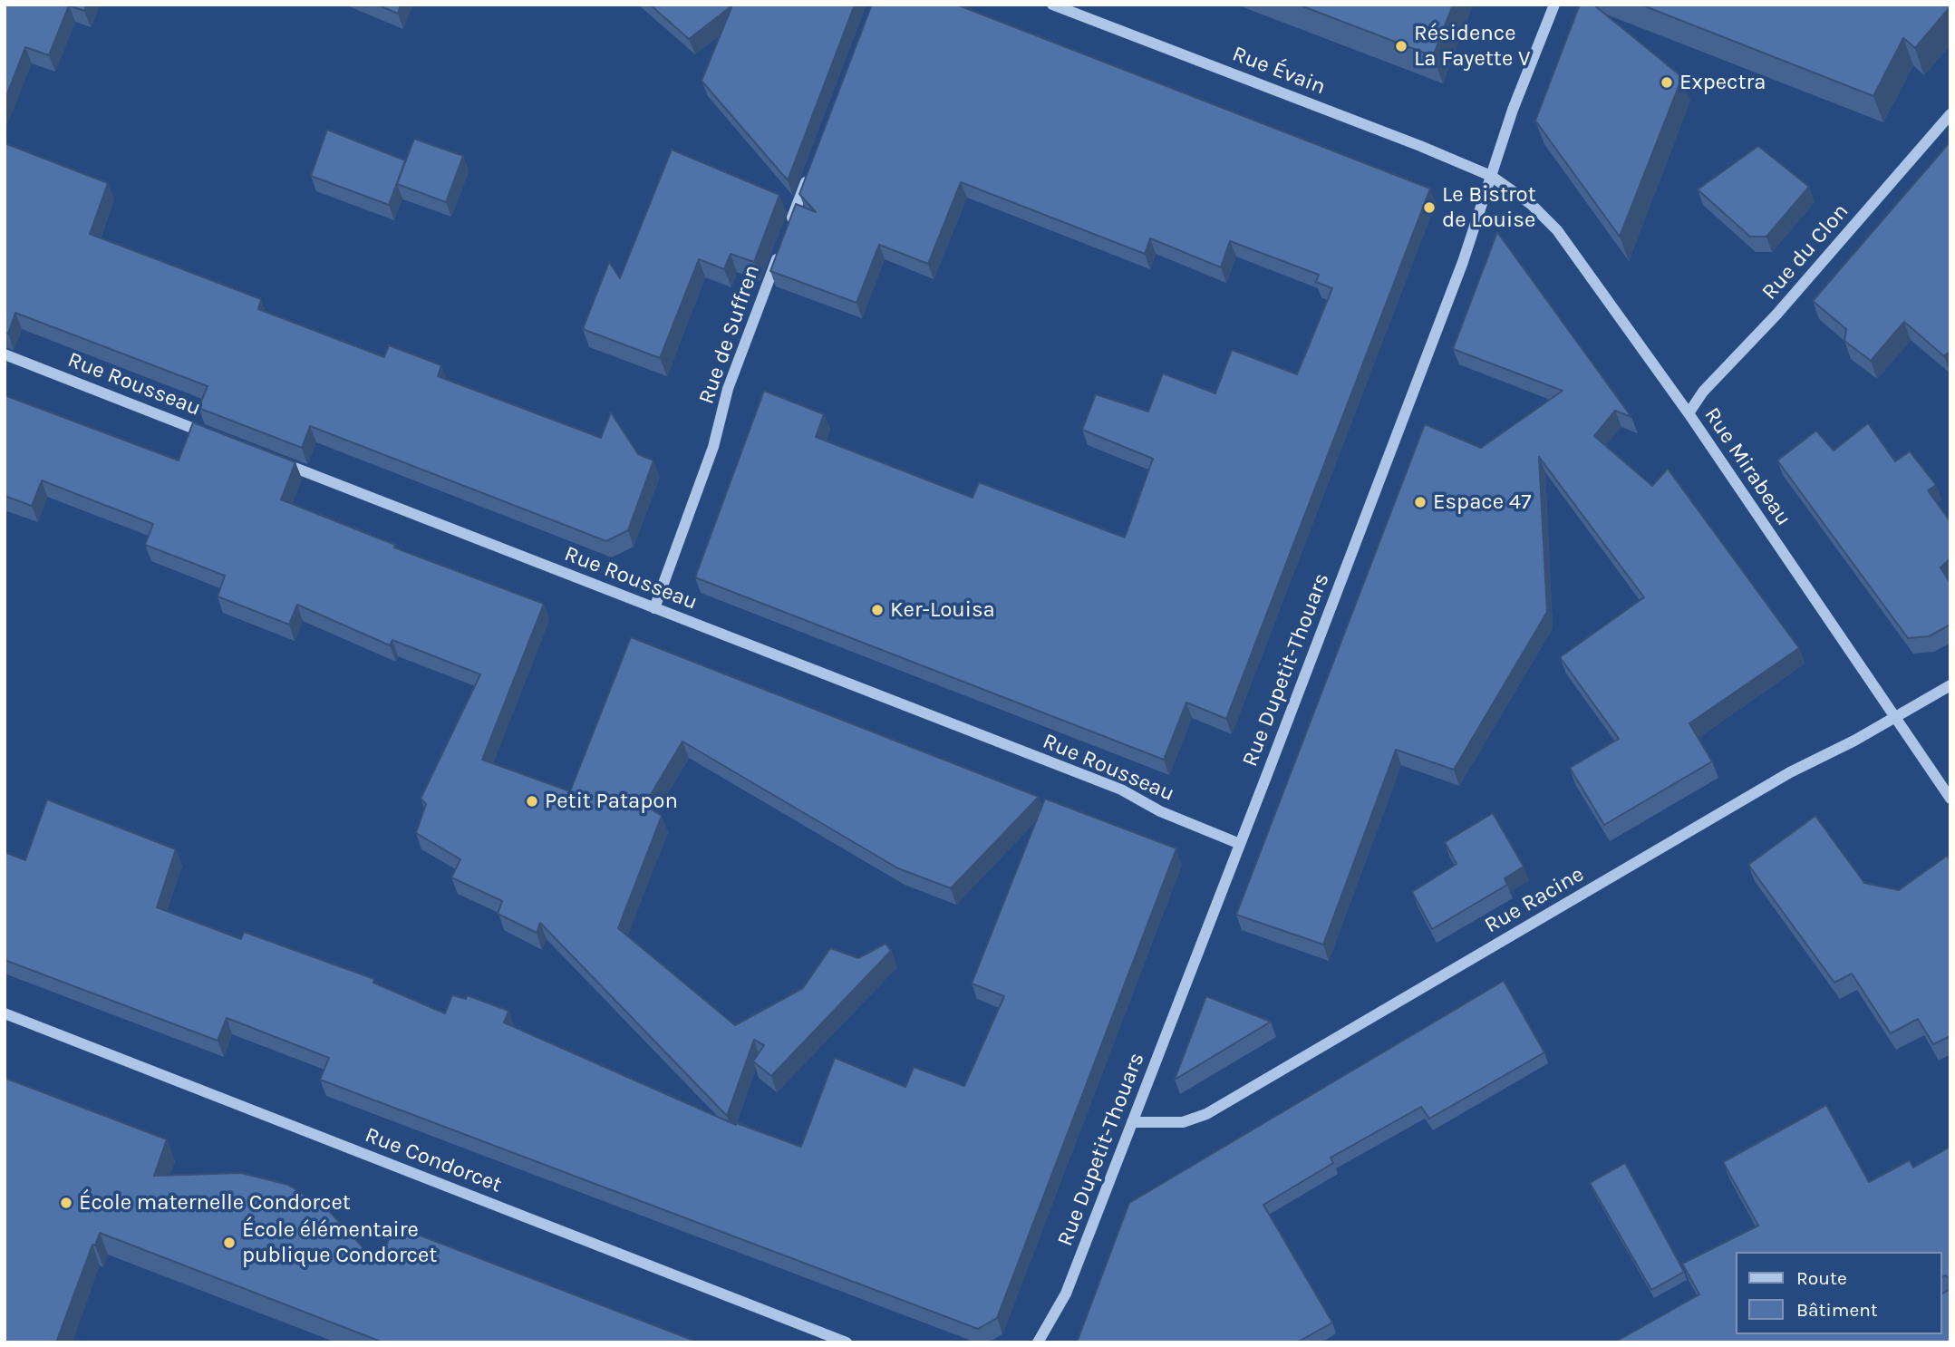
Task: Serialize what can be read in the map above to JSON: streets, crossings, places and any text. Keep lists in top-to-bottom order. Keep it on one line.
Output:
{"streets":{"street":["Rue Évain","Rue du Clon","Rue de Suffren","Rue Rousseau","Rue Mirabeau","Rue Dupetit-Thouars","Rue Racine","Rue Condorcet"]},"crossings":[["Rue Évain","Rue Mirabeau"],["Rue Évain","Rue Dupetit-Thouars"],["Rue du Clon","Rue Mirabeau"],["Rue de Suffren","Rue Rousseau"],["Rue Rousseau","Rue Dupetit-Thouars"],["Rue Mirabeau","Rue Dupetit-Thouars"],["Rue Mirabeau","Rue Racine"],["Rue Dupetit-Thouars","Rue Racine"]],"places":["Résidence La Fayette V","Expectra","Le Bistrot de Louise","Espace 47","Ker-Louisa","Petit Patapon","École maternelle Condorcet","École élémentaire publique Condorcet"],"legend":["Route","Bâtiment"]}
